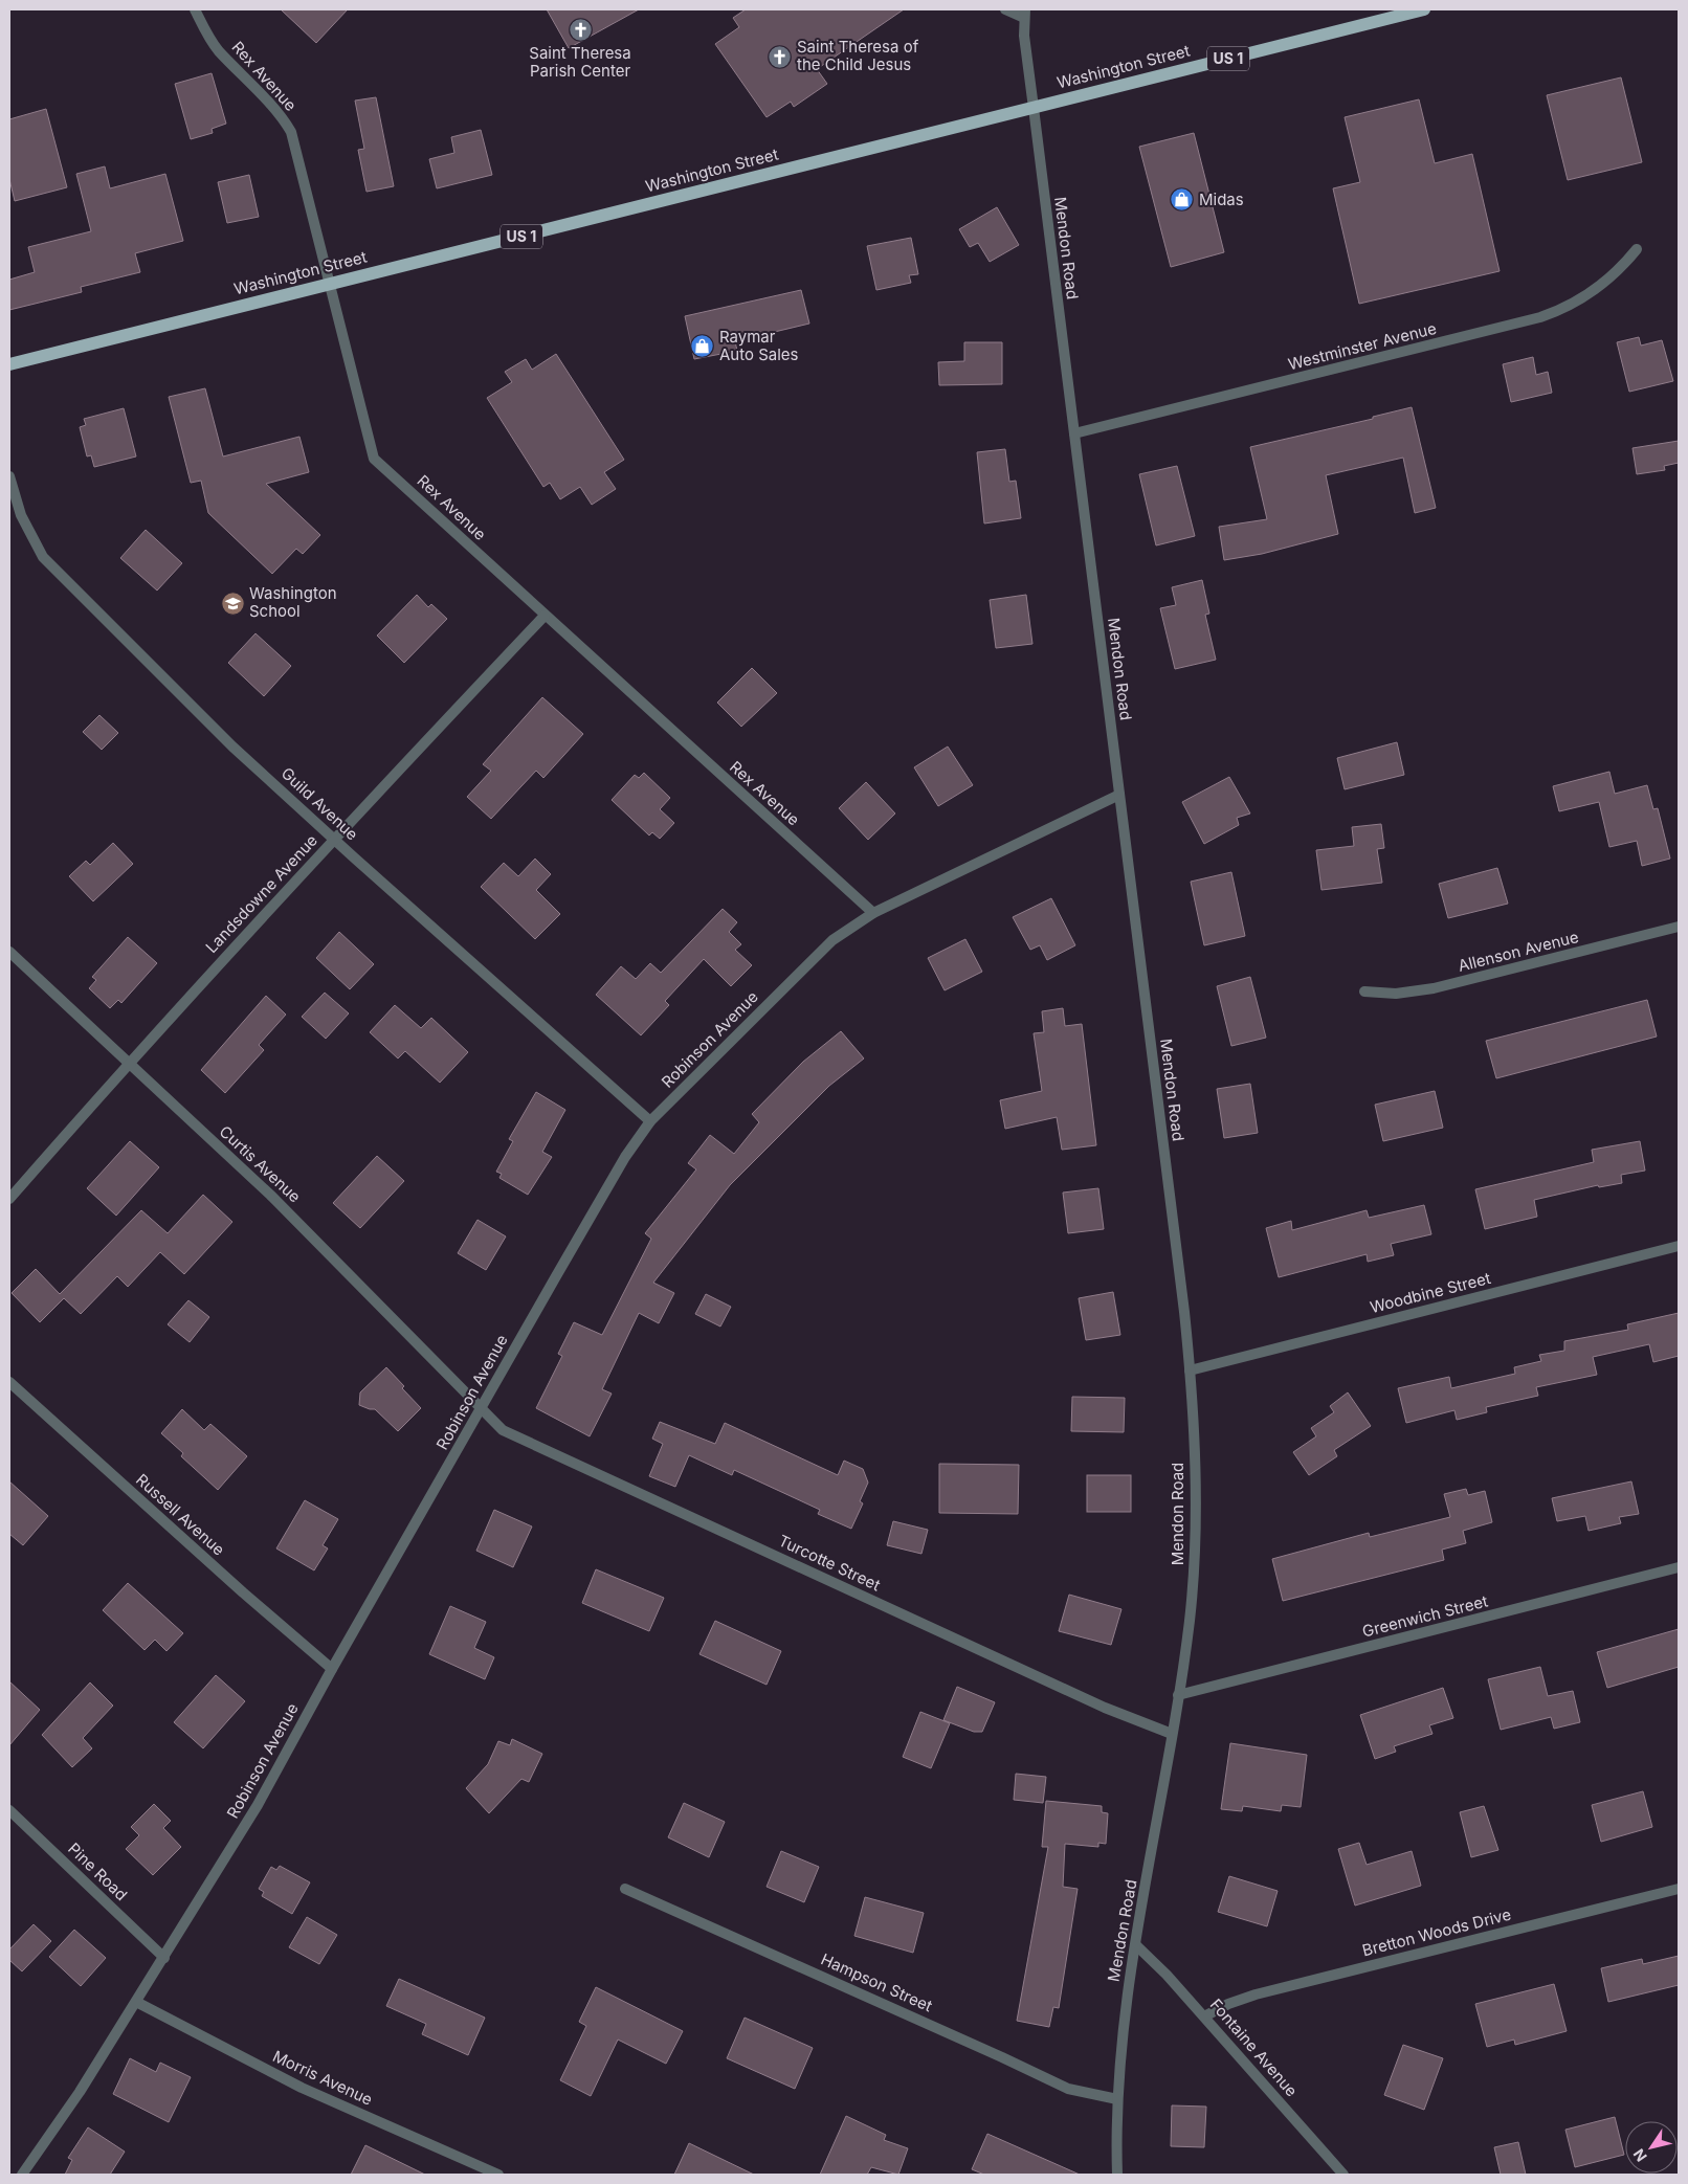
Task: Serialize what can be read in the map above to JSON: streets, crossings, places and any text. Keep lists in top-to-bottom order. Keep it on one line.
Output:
{"streets":{"main road":["US 1","Washington Street"],"street":["Rex Avenue","Mendon Road","Westminster Avenue","Guild Avenue","Landsdowne Avenue","Allenson Avenue","Robinson Avenue","Curtis Avenue","Woodbine Street","Russell Avenue","Turcotte Street","Greenwich Street","Pine Road","Bretton Woods Drive","Hampson Street","Fontaine Avenue","Morris Avenue"]},"crossings":[["Washington Street","Rex Avenue"],["Washington Street","Mendon Road"],["Rex Avenue","Landsdowne Avenue"],["Rex Avenue","Robinson Avenue"],["Mendon Road","Westminster Avenue"],["Mendon Road","Robinson Avenue"],["Mendon Road","Woodbine Street"],["Mendon Road","Turcotte Street"],["Mendon Road","Greenwich Street"],["Mendon Road","Hampson Street"],["Mendon Road","Fontaine Avenue"],["Guild Avenue","Landsdowne Avenue"],["Guild Avenue","Robinson Avenue"],["Landsdowne Avenue","Curtis Avenue"],["Robinson Avenue","Curtis Avenue"],["Robinson Avenue","Russell Avenue"],["Robinson Avenue","Turcotte Street"],["Robinson Avenue","Pine Road"],["Robinson Avenue","Morris Avenue"],["Curtis Avenue","Turcotte Street"],["Bretton Woods Drive","Fontaine Avenue"]],"places":{"church":["Saint Theresa Parish Center","Saint Theresa of the Child Jesus"],"shop":["Midas","Raymar Auto Sales"],"school or university":["Washington School"]},"north":"bottom left"}
